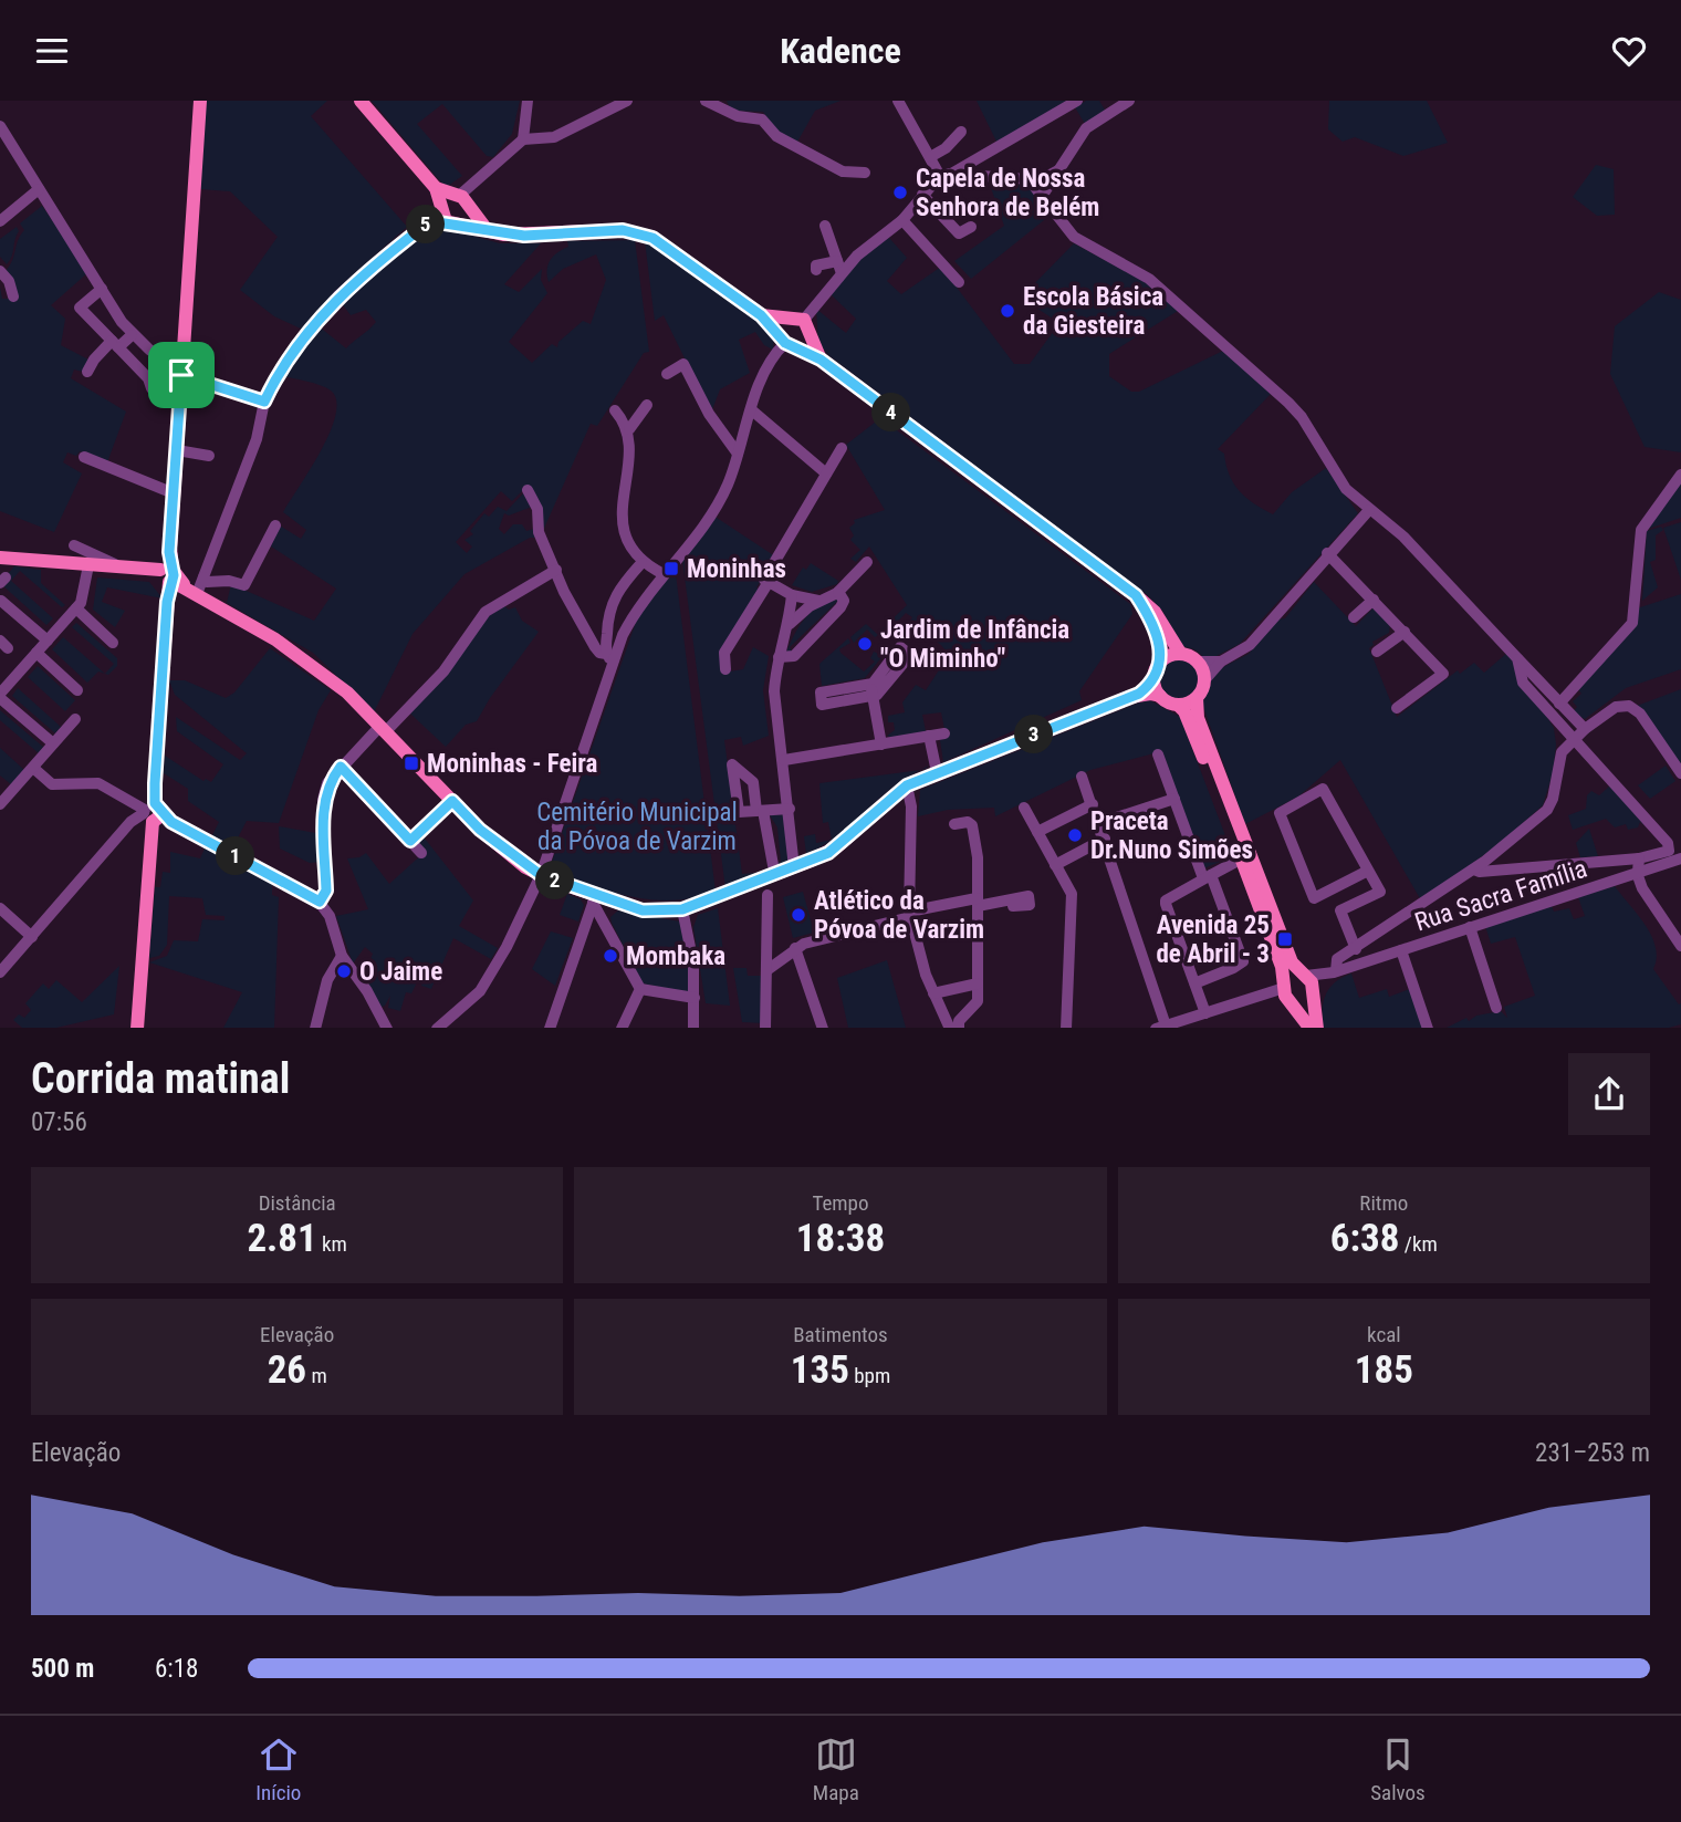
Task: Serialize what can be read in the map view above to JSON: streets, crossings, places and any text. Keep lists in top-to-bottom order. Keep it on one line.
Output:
{"streets":{"street":["Rua Sacra Família"]},"parks":["Cemitério Municipal da Póvoa de Varzim"],"places":{"other":["Capela de Nossa Senhora de Belém","Escola Básica da Giesteira","Jardim de Infância \"O Miminho\"","Praceta Dr.Nuno Simões","Atlético da Póvoa de Varzim","Mombaka","O Jaime"],"transit":["Moninhas","Moninhas - Feira","Avenida 25 de Abril - 3"]},"page":{"header":"Kadence","pins":["5","4","3","1","2"],"heading":["Corrida matinal","07:56"],"stats":[["Distância","2.81 km"],["Tempo","18:38"],["Ritmo","6:38 /km"],["Elevação","26 m"],["Batimentos","135 bpm"],["kcal","185"]],"chart":["Elevação","231–253 m"],"list":[{"name":"500 m","note":"6:18"}],"tabs":["Início","Mapa","Salvos"]}}
